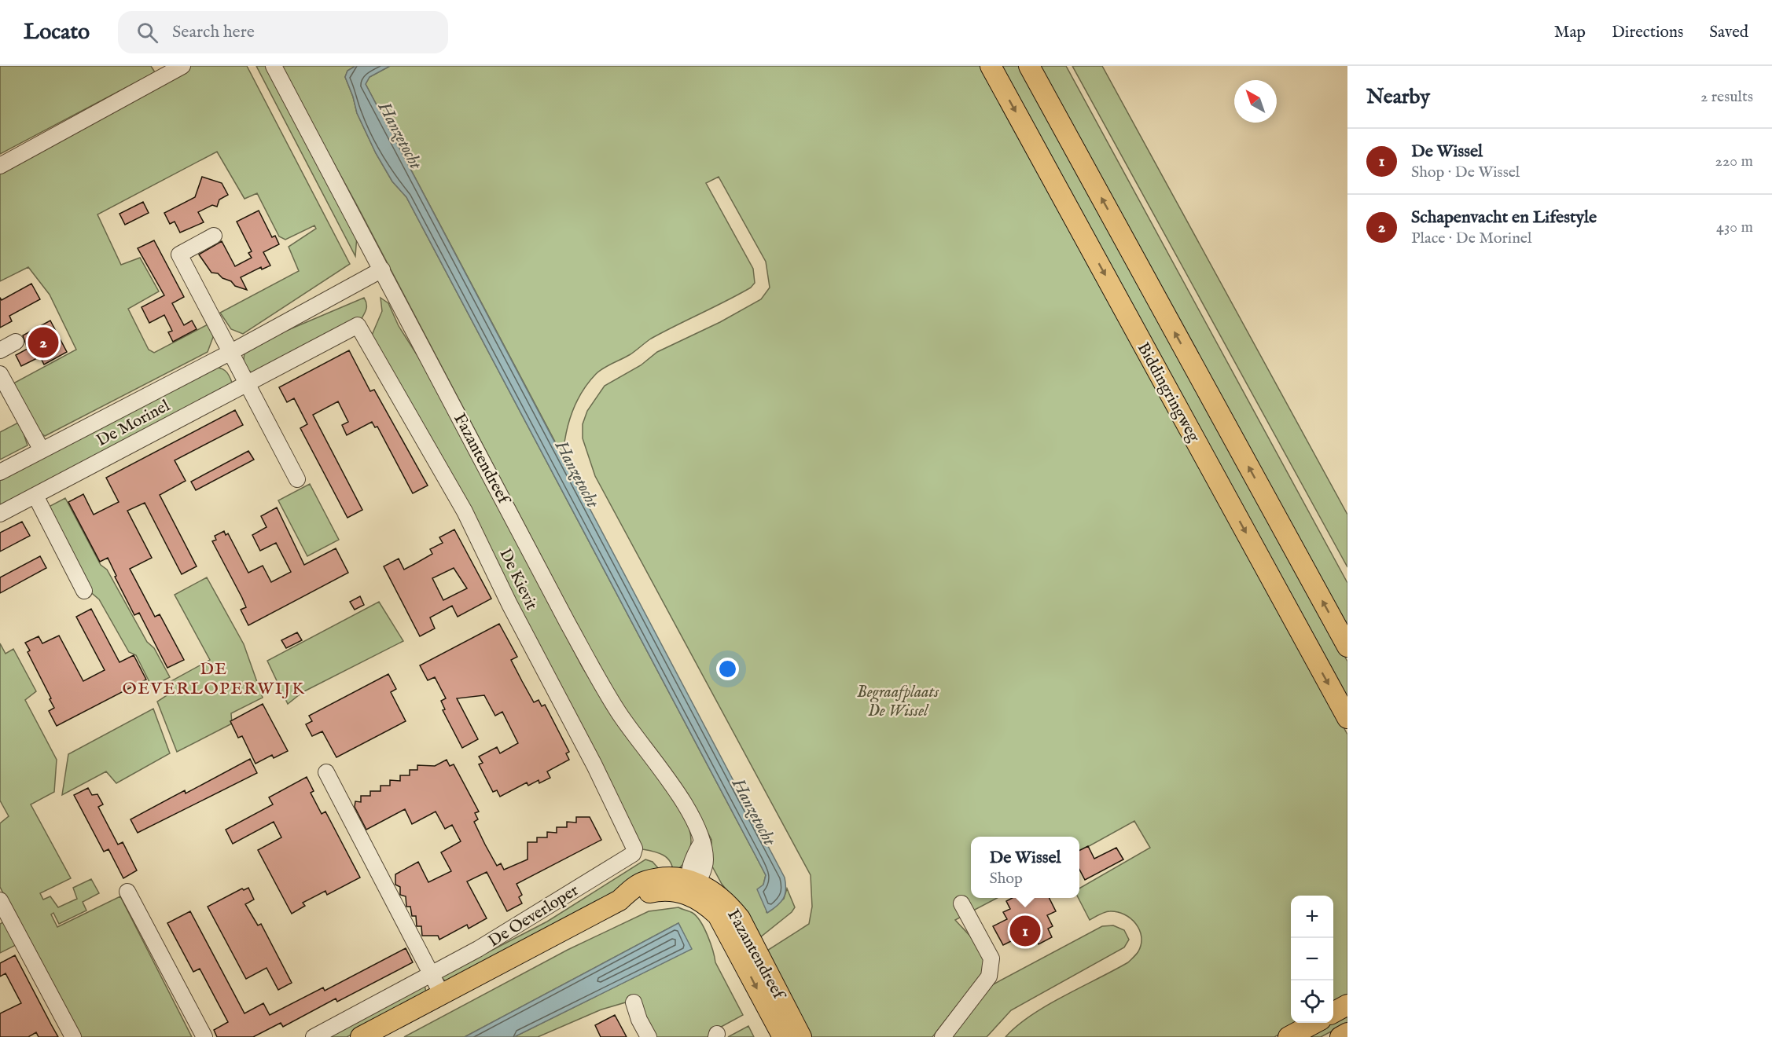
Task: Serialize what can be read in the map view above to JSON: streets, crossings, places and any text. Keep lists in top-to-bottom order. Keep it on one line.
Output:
{"streets":{"main road":["Biddingringweg","Fazantendreef","De Oeverloper"],"street":["De Morinel","De Kievit"]},"crossings":[["De Morinel","Fazantendreef"],["De Morinel","De Kievit"],["Fazantendreef","De Oeverloper"],["De Kievit","De Oeverloper"]],"districts":["DE OEVERLOPERWIJK"],"water":["Hanzetocht"],"parks":["Begraafplaats De Wissel"],"north":"top left","page":{"header":"Locato","search":"Search here","nav":["Map","Directions","Saved"],"heading":["Nearby","2 results"],"list":[{"mark":"1","name":"De Wissel","note":"Shop · De Wissel","value":"220 m"},{"mark":"2","name":"Schapenvacht en Lifestyle","note":"Place · De Morinel","value":"430 m"}],"pins":["2","1"],"popup":["De Wissel","Shop"],"map_buttons":["+","−"]}}
